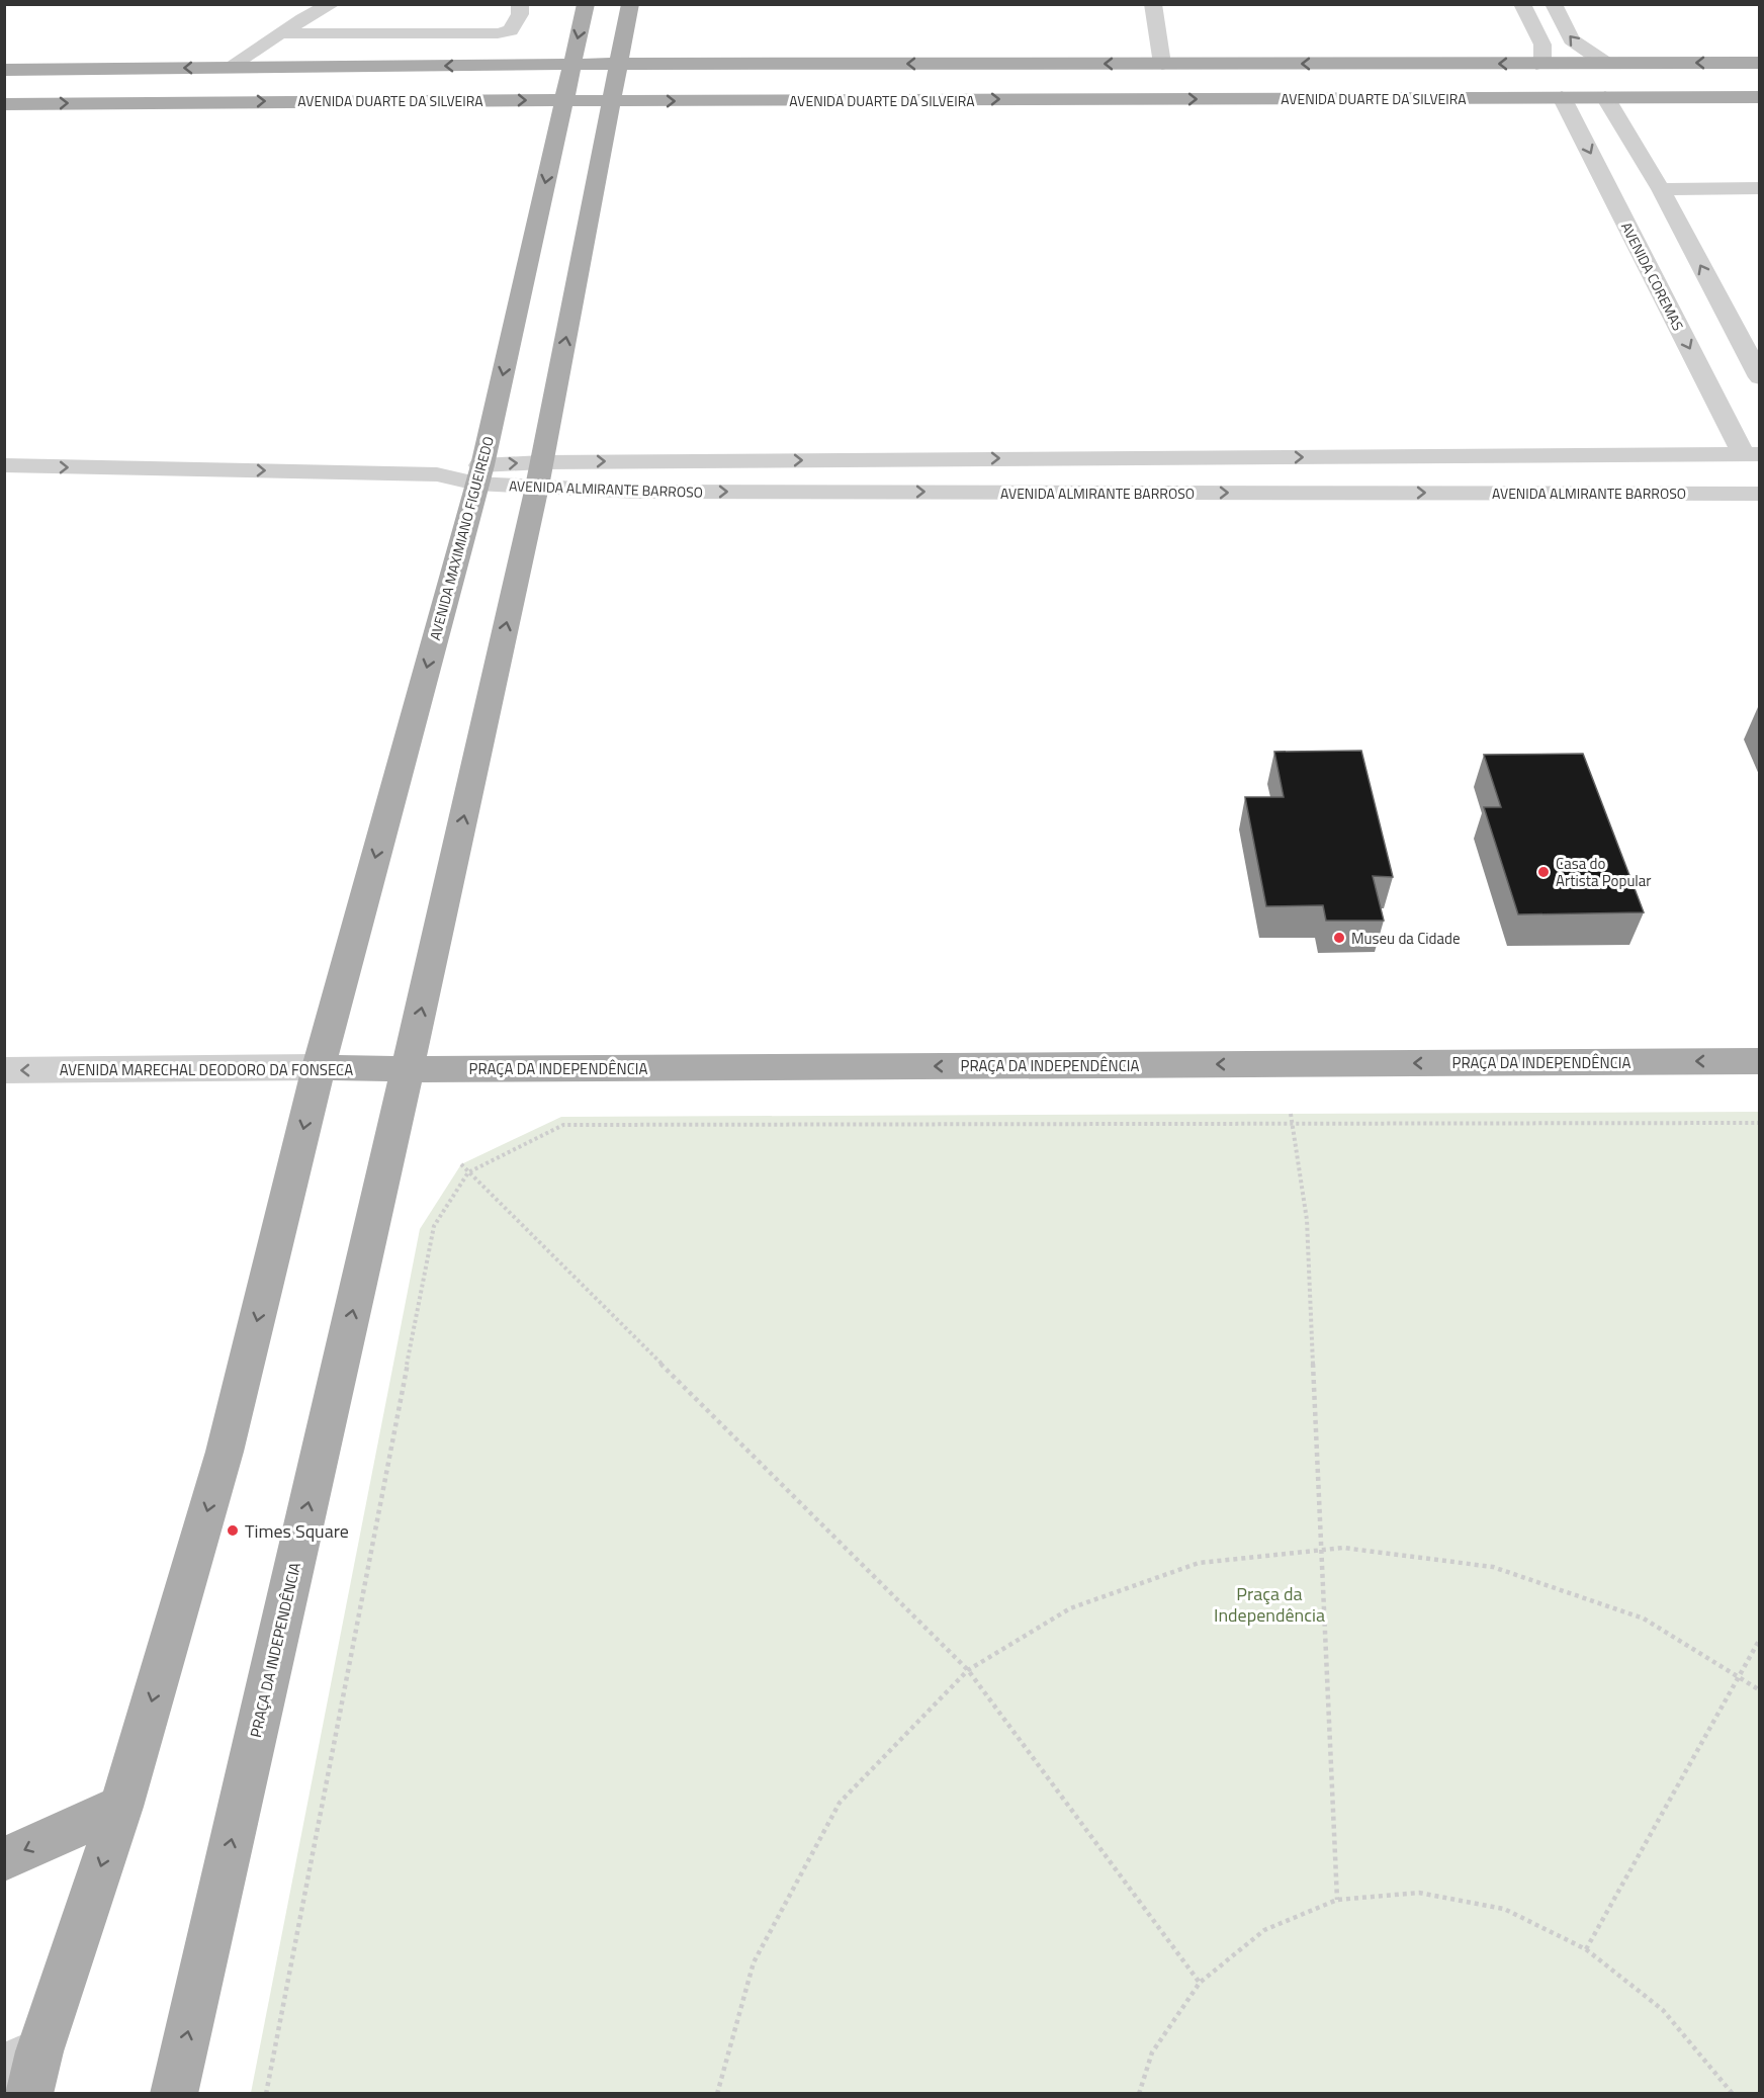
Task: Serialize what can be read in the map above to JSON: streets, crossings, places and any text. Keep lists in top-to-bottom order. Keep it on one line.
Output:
{"streets":{"main road":["AVENIDA DUARTE DA SILVEIRA","AVENIDA MAXIMIANO FIGUEIREDO","PRAÇA DA INDEPENDÊNCIA","AVENIDA MARECHAL DEODORO DA FONSECA"],"street":["AVENIDA COREMAS","AVENIDA ALMIRANTE BARROSO"]},"crossings":[["AVENIDA DUARTE DA SILVEIRA","AVENIDA COREMAS"],["AVENIDA DUARTE DA SILVEIRA","AVENIDA MAXIMIANO FIGUEIREDO"],["AVENIDA COREMAS","AVENIDA ALMIRANTE BARROSO"],["AVENIDA ALMIRANTE BARROSO","AVENIDA MAXIMIANO FIGUEIREDO"],["AVENIDA MAXIMIANO FIGUEIREDO","AVENIDA MARECHAL DEODORO DA FONSECA"],["PRAÇA DA INDEPENDÊNCIA","AVENIDA MARECHAL DEODORO DA FONSECA"]],"one_way":["AVENIDA ALMIRANTE BARROSO","AVENIDA MARECHAL DEODORO DA FONSECA"],"parks":["Praça da Independência"],"places":["Casa do Artista Popular","Museu da Cidade","Times Square"]}
